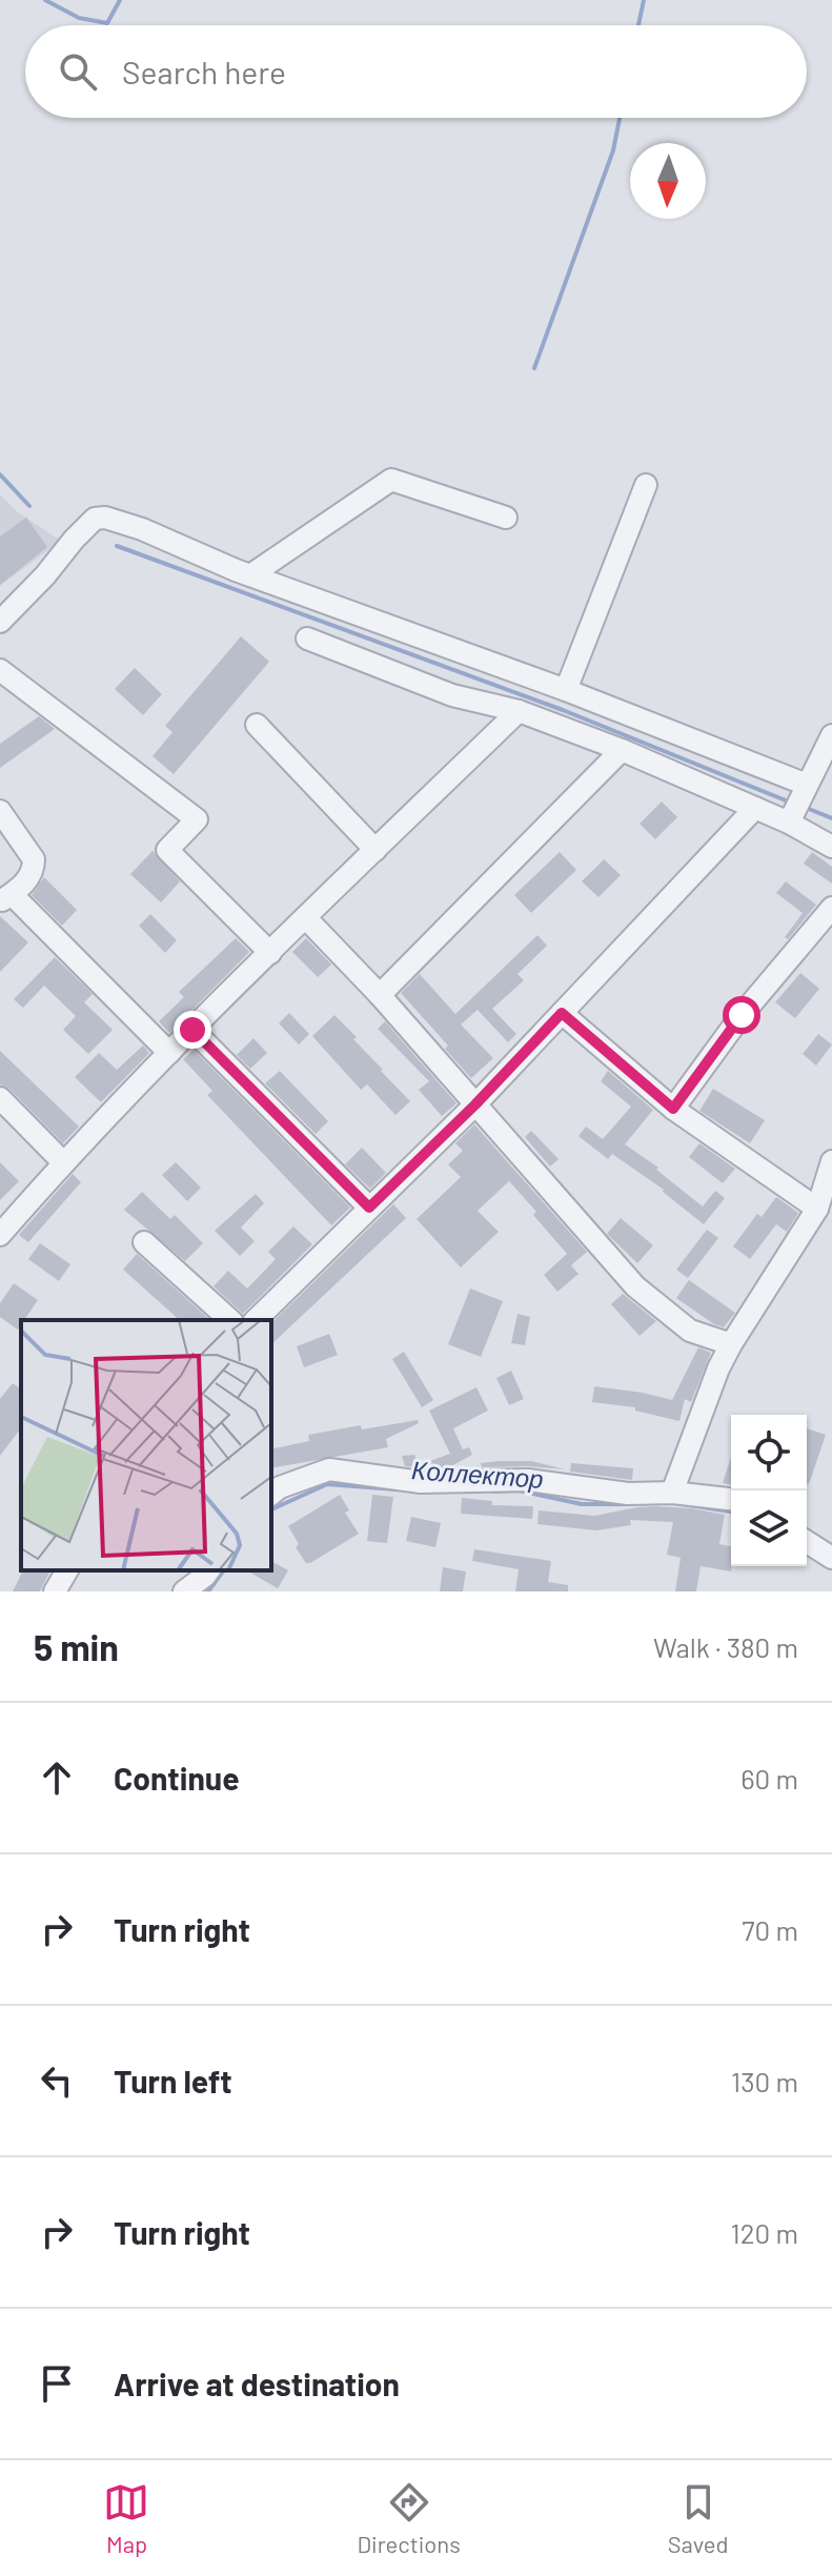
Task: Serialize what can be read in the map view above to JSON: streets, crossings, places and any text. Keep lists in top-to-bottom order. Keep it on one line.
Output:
{"water":["Коллектор"],"north":"bottom","page":{"search":"Search here","heading":["5 min","Walk · 380 m"],"list":[["Continue","60 m"],["Turn right","70 m"],["Turn left","130 m"],["Turn right","120 m"],"Arrive at destination"],"nav":["Map","Directions","Saved"]}}
